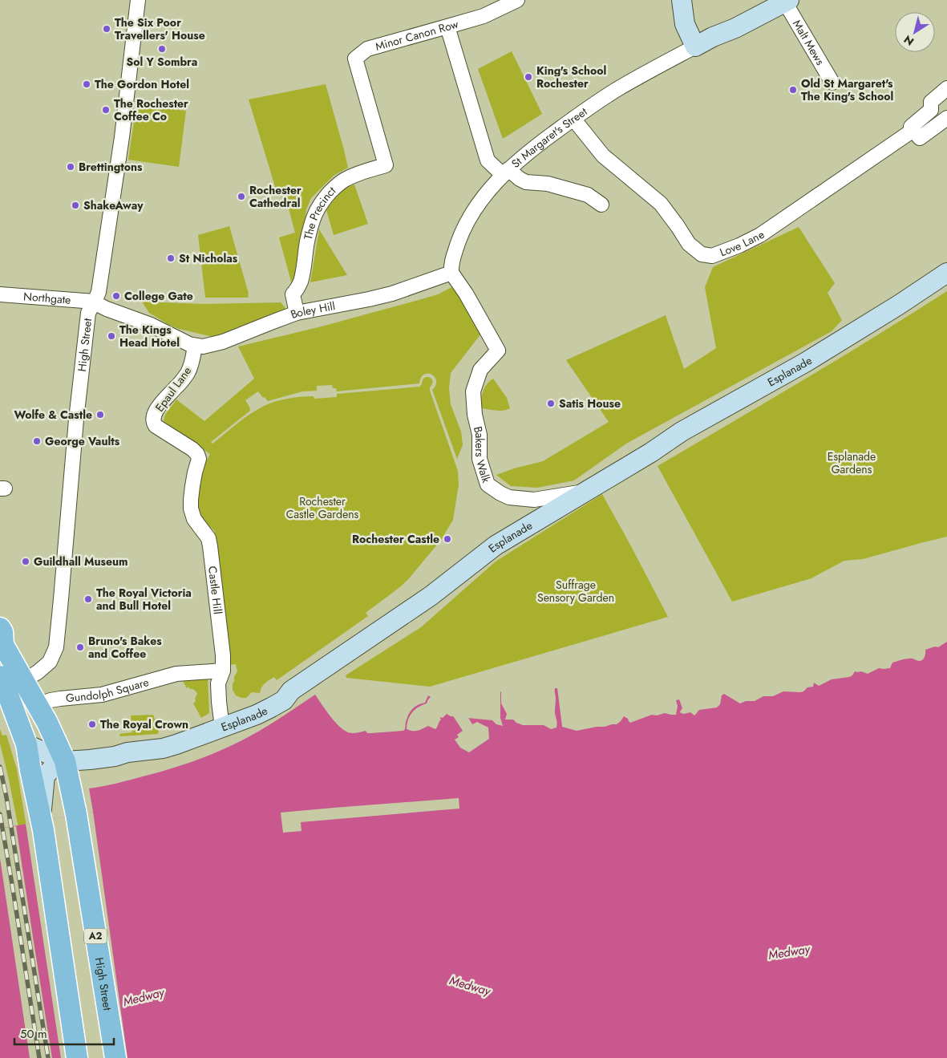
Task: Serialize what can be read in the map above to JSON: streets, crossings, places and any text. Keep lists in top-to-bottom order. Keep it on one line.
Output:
{"streets":{"main road":["High Street","A2"],"street":["Minor Canon Row","Malt Mews","St Margaret's Street","The Precinct","Love Lane","Northgate","Boley Hill","Esplanade","Epaul Lane","Bakers Walk","Castle Hill","Gundolph Square"]},"crossings":[["Minor Canon Row","The Precinct"],["St Margaret's Street","Love Lane"],["St Margaret's Street","Boley Hill"],["St Margaret's Street","Bakers Walk"],["The Precinct","Boley Hill"],["Northgate","Boley Hill"],["Northgate","High Street"],["Boley Hill","High Street"],["Boley Hill","Epaul Lane"],["Boley Hill","Bakers Walk"],["High Street","Esplanade"],["High Street","A2"],["Esplanade","Bakers Walk"],["Esplanade","Castle Hill"],["Esplanade","A2"],["Epaul Lane","Castle Hill"],["Castle Hill","Gundolph Square"],["Gundolph Square","A2"]],"water":["Medway"],"parks":["Esplanade Gardens","Rochester Castle Gardens","Suffrage Sensory Garden"],"places":["The Six Poor Travellers' House","Sol Y Sombra","King's School Rochester","The Gordon Hotel","Old St Margaret's The King's School","The Rochester Coffee Co","Brettingtons","Rochester Cathedral","ShakeAway","St Nicholas","College Gate","The Kings Head Hotel","Satis House","Wolfe & Castle","George Vaults","Rochester Castle","Guildhall Museum","The Royal Victoria and Bull Hotel","Bruno's Bakes and Coffee","The Royal Crown"],"scale_bar":"50 m","north":"bottom left"}
